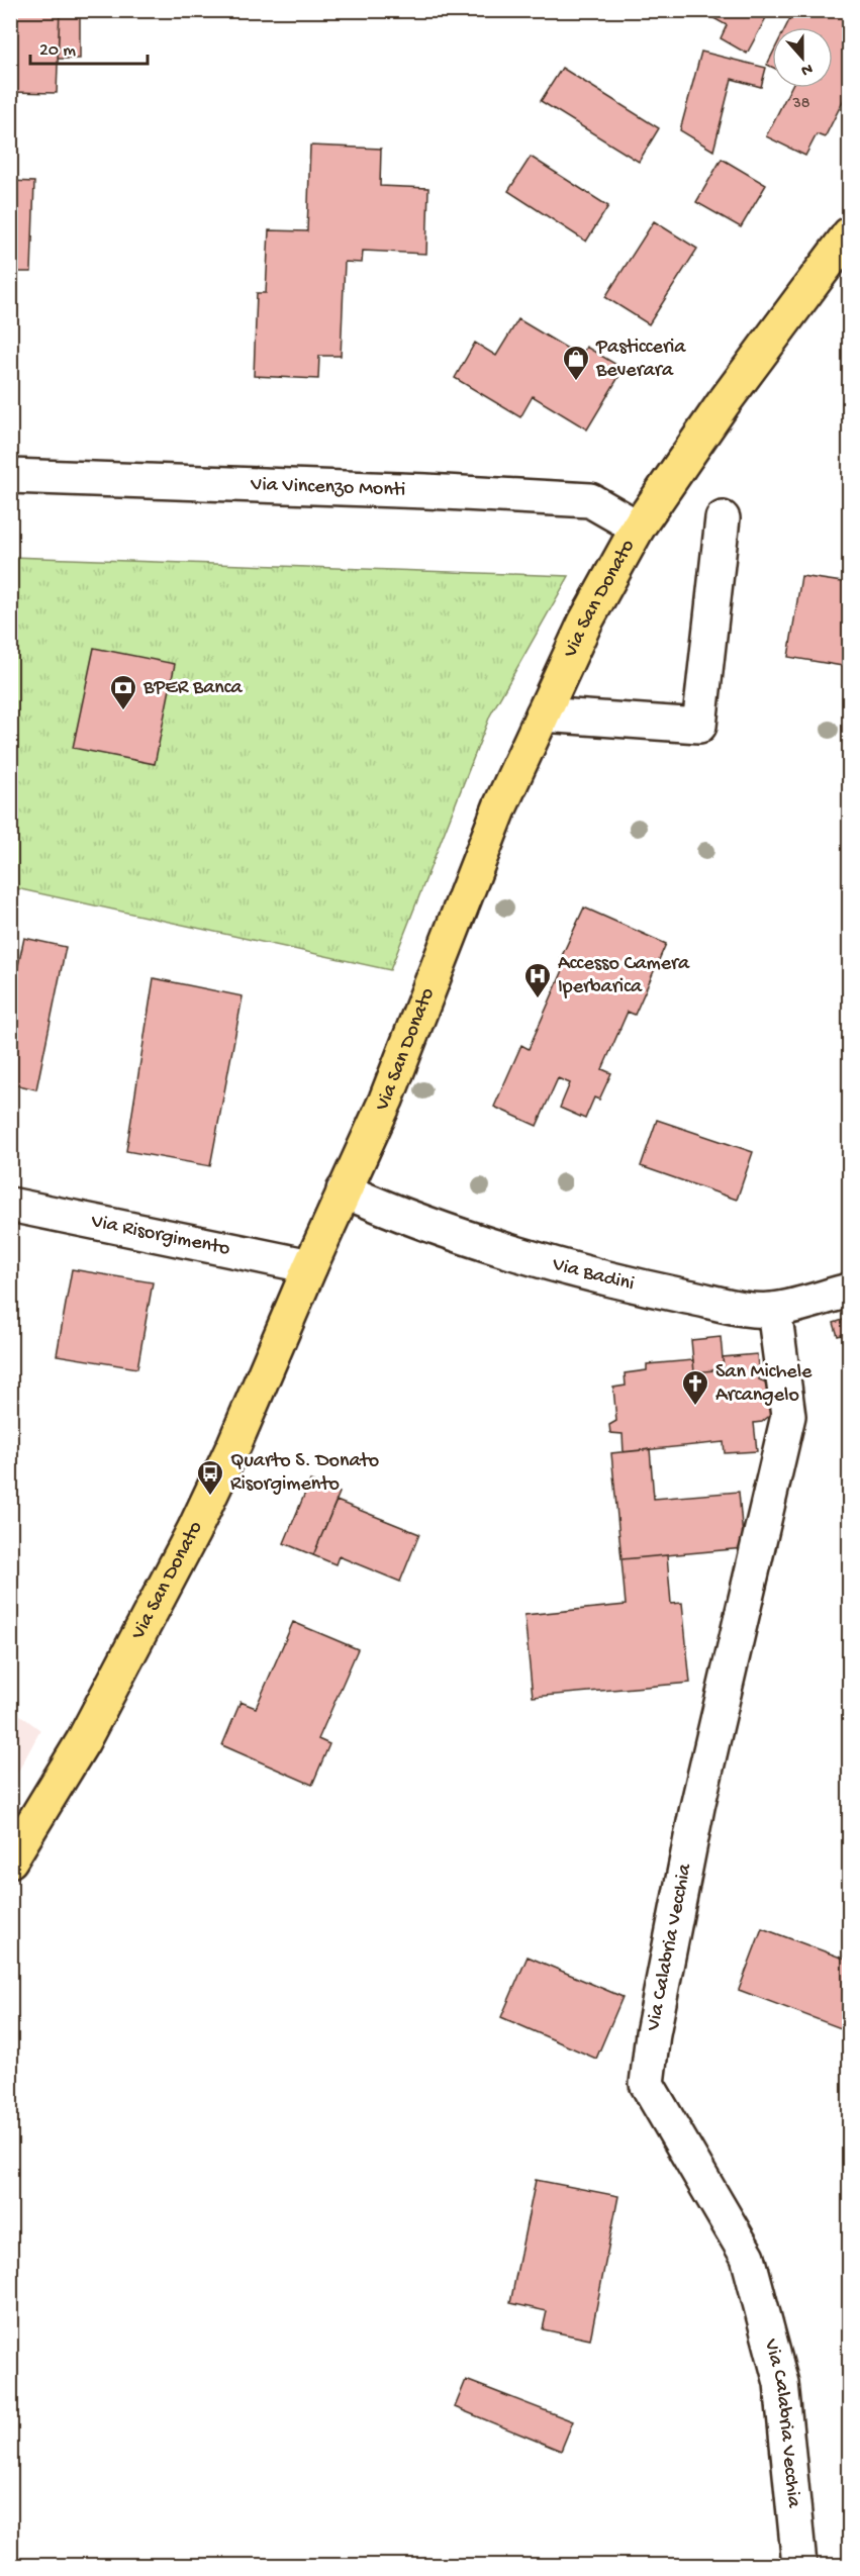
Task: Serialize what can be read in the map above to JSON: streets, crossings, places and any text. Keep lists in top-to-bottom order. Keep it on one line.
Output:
{"streets":{"main road":["Via San Donato"],"street":["Via Vincenzo Monti","Via Risorgimento","Via Badini","Via Calabria Vecchia"]},"crossings":[["Via Vincenzo Monti","Via San Donato"],["Via San Donato","Via Risorgimento"],["Via San Donato","Via Badini"],["Via Badini","Via Calabria Vecchia"]],"places":{"shop":["Pasticceria Beverara"],"bank":["BPER Banca"],"hospital":["Accesso Camera Iperbarica"],"church":["San Michele Arcangelo"],"bus stop":["Quarto S. Donato Risorgimento"]},"house_numbers":["38"],"scale_bar":"20 m","north":"bottom"}
